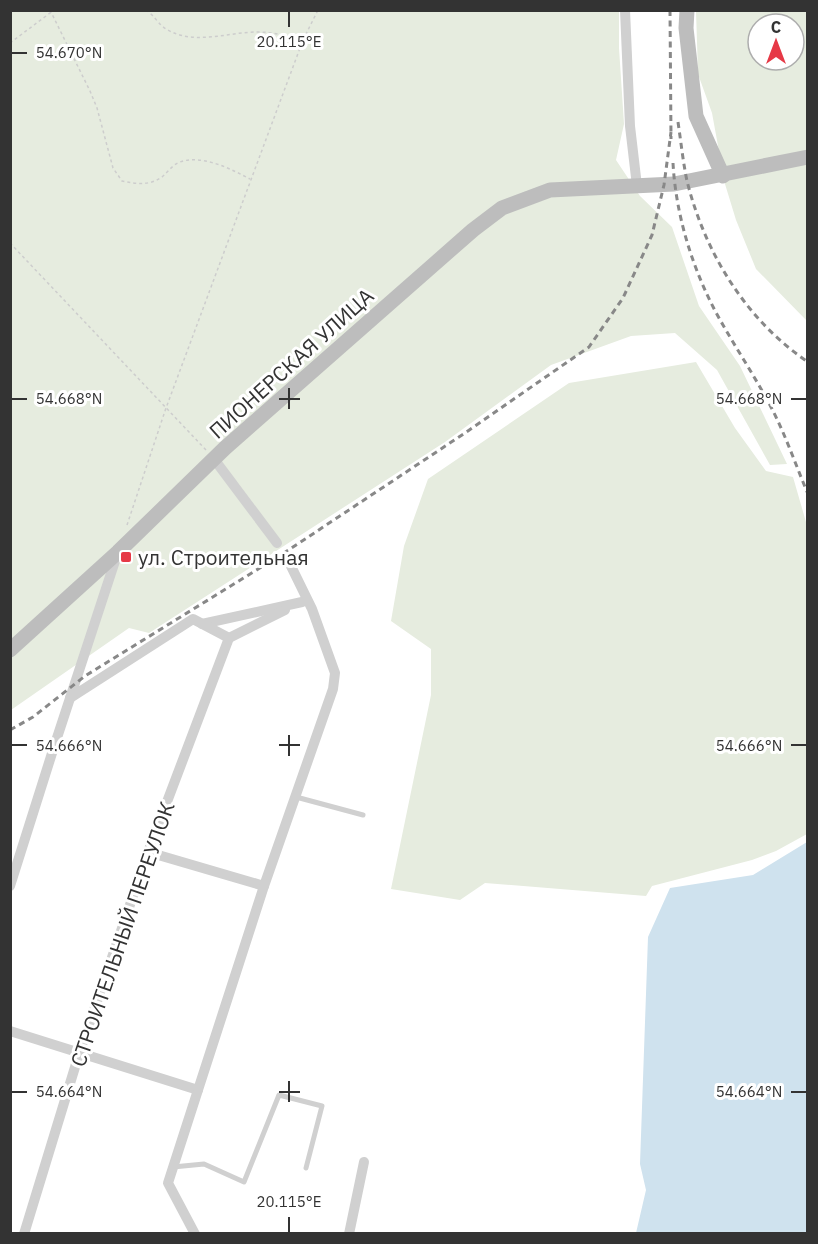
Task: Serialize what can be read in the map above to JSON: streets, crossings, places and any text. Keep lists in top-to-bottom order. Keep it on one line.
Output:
{"streets":{"street":["ПИОНЕРСКАЯ УЛИЦА","СТРОИТЕЛЬНЫЙ ПЕРЕУЛОК"]},"places":{"transit":["ул. Строительная"]},"north":"top","coordinates":["20.115°E","54.670°N","54.668°N","54.666°N","54.664°N"]}
